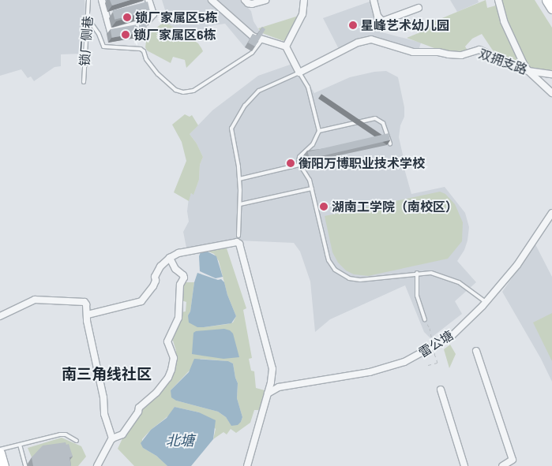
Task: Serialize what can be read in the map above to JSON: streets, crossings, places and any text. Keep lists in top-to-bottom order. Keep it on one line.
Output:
{"streets":{"street":["双拥支路","雷公塘"],"lane":["锁厂侧巷"]},"districts":["南三角线社区"],"water":["北塘"],"places":["锁厂家属区5栋","星峰艺术幼儿园","锁厂家属区6栋","衡阳万博职业技术学校","湖南工学院（南校区）"]}
